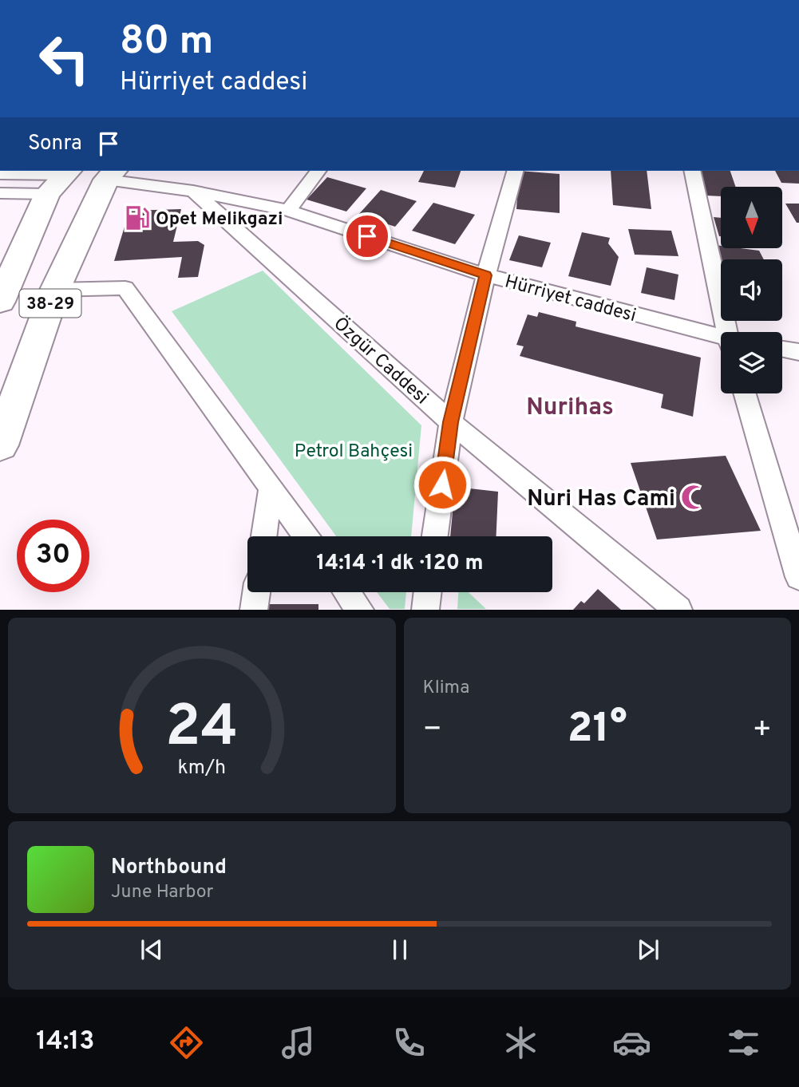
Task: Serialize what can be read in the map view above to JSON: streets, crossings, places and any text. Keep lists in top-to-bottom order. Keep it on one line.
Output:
{"streets":{"highway":["38-29"],"street":["Hürriyet caddesi","Özgür Caddesi"]},"crossings":[["Hürriyet caddesi","38-29"],["Hürriyet caddesi","Özgür Caddesi"]],"districts":["Nurihas"],"parks":["Petrol Bahçesi"],"places":{"fuel station":["Opet Melikgazi"],"mosque":["Nuri Has Cami"]},"north":"bottom","page":{"turn":["80 m","Hürriyet caddesi"],"then":"Sonra","limit":"30","trip":"14:14 · 1 dk · 120 m","tile":"Klima","heat":["−","21°","+"],"song":["Northbound","June Harbor"],"tabs":"14:13","gauge":["24","km/h"]}}
